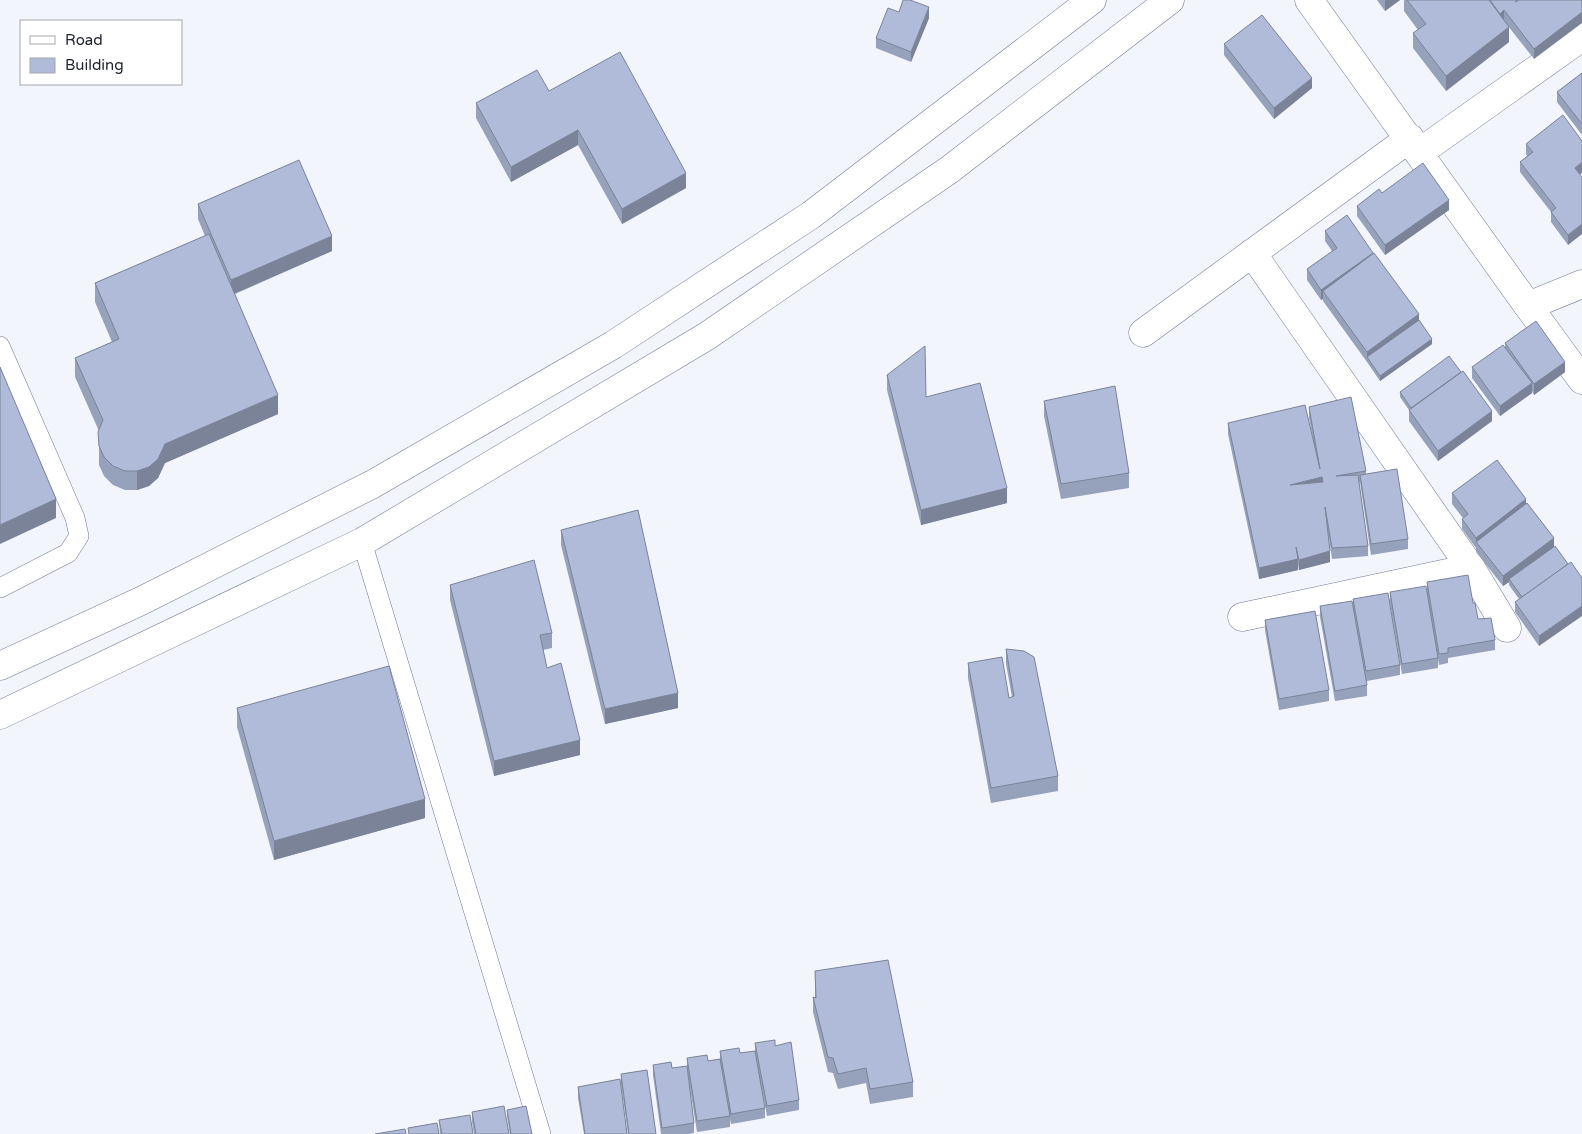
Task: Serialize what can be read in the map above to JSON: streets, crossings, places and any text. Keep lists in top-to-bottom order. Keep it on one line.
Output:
{"legend":["Road","Building"]}
